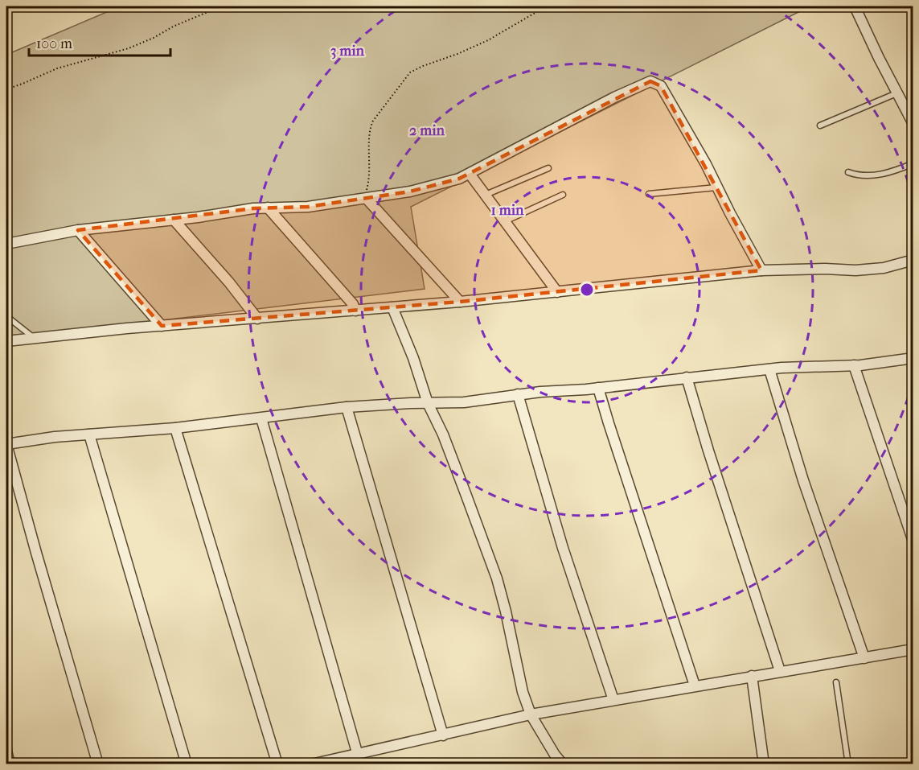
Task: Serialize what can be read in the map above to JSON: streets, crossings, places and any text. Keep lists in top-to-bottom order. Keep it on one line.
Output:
{"scale_bar":"100 m","rings":["3 min","2 min","1 min"]}
